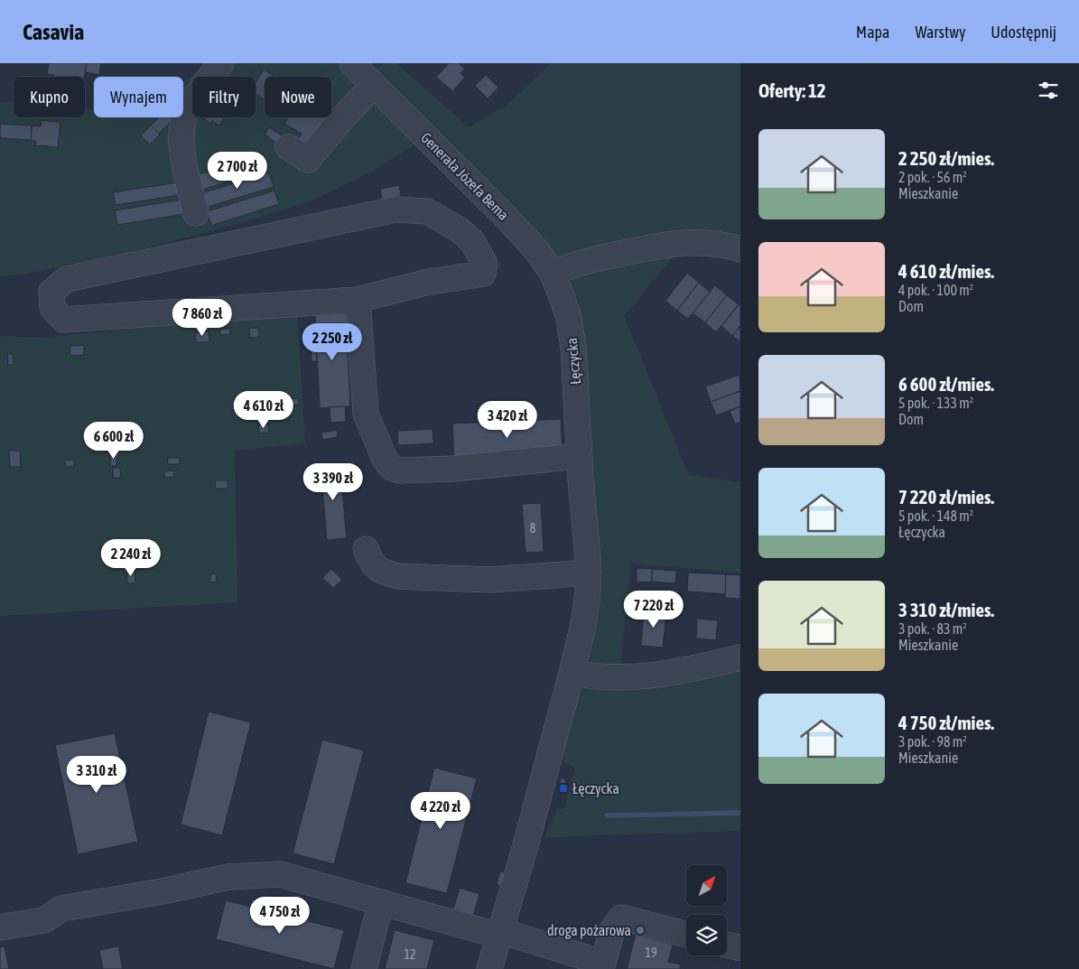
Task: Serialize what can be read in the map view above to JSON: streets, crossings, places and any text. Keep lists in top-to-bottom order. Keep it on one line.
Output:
{"streets":{"street":["Generała Józefa Bema","Łęczycka"]},"crossings":[["Generała Józefa Bema","Łęczycka"]],"places":{"transit":["Łęczycka"],"other":["droga pożarowa"]},"house_numbers":["8","19","12"],"north":"top right","page":{"header":"Casavia","nav":["Mapa","Warstwy","Udostępnij"],"heading":"Oferty: 12","chip":["Kupno","Wynajem","Filtry","Nowe"],"list":[{"name":"2 250 zł/mies.","note":"2 pok. · 56 m² · Mieszkanie"},{"name":"4 610 zł/mies.","note":"4 pok. · 100 m² · Dom"},{"name":"6 600 zł/mies.","note":"5 pok. · 133 m² · Dom"},{"name":"7 220 zł/mies.","note":"5 pok. · 148 m² · Łęczycka"},{"name":"3 310 zł/mies.","note":"3 pok. · 83 m² · Mieszkanie"},{"name":"4 750 zł/mies.","note":"3 pok. · 98 m² · Mieszkanie"}],"price":["2 700 zł","7 860 zł","2 250 zł","4 610 zł","3 420 zł","6 600 zł","3 390 zł","2 240 zł","7 220 zł","3 310 zł","4 220 zł","4 750 zł"]}}
